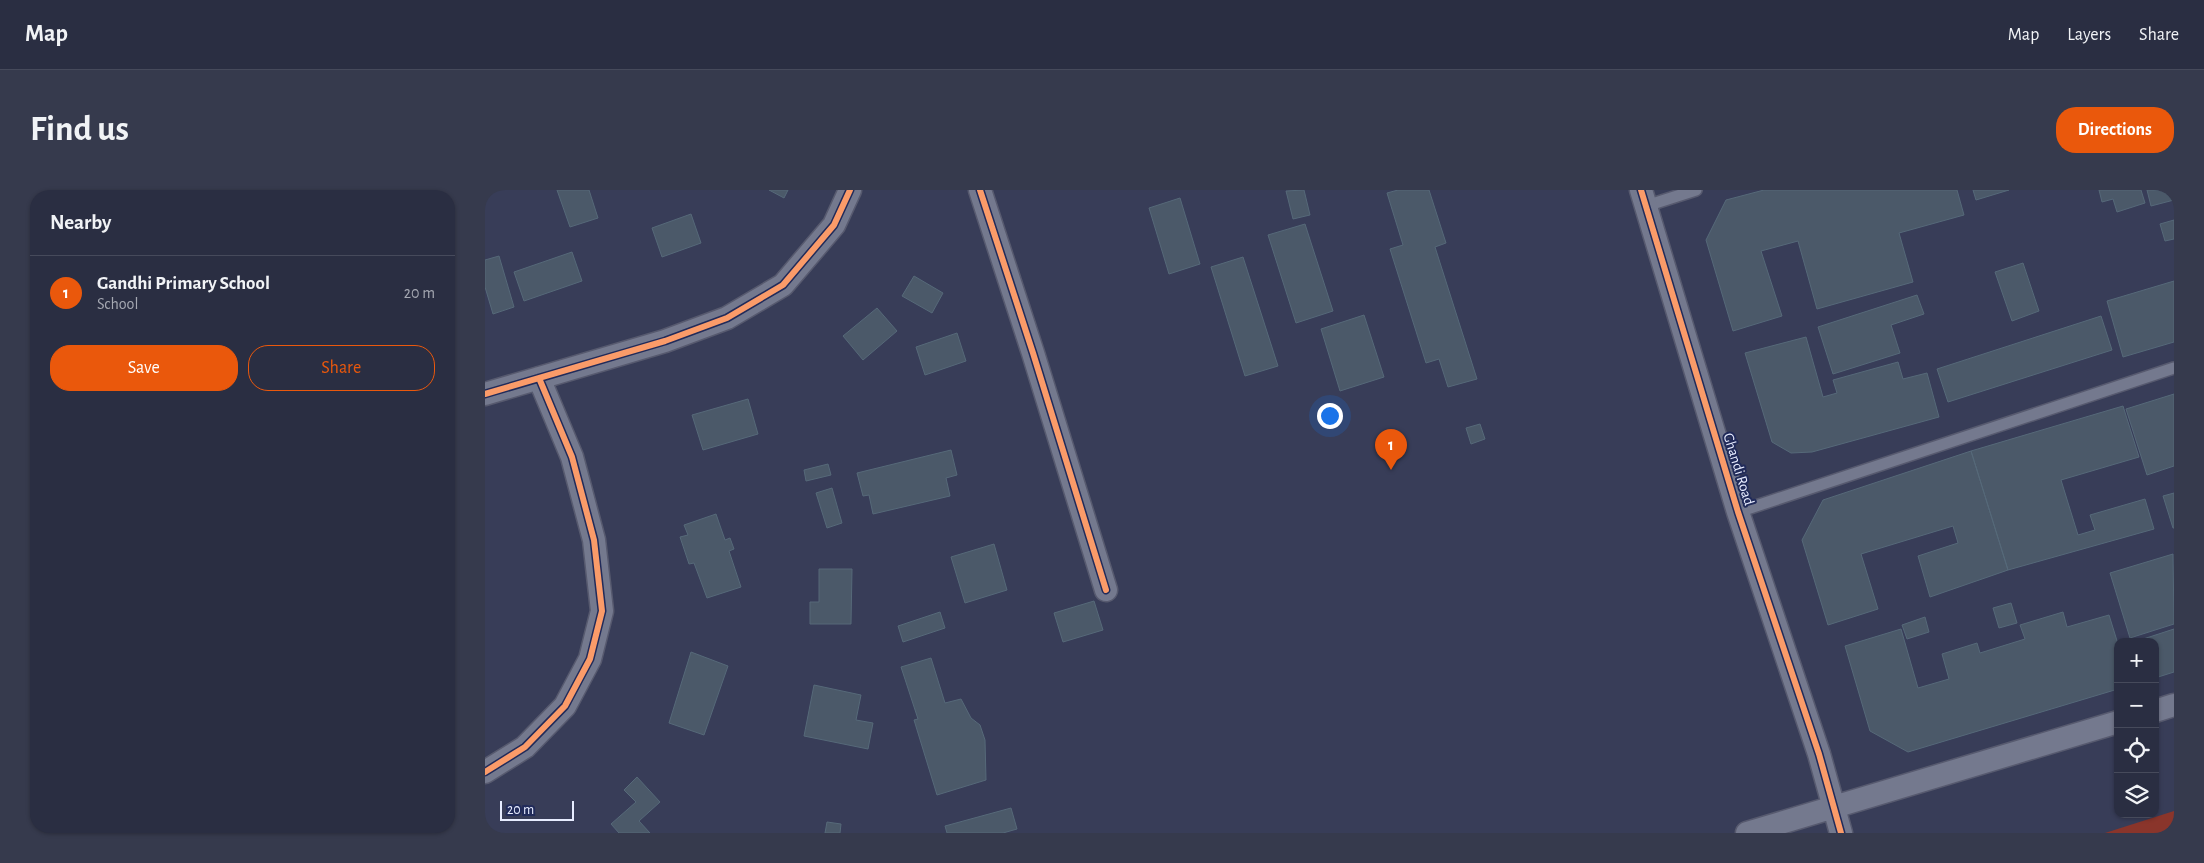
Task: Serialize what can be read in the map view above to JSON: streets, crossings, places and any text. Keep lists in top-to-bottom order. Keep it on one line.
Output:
{"streets":{"street":["Ghandi Road"]},"scale_bar":"20 m","page":{"header":"Map","nav":["Map","Layers","Share"],"buttons":["Directions",["Save","Share"]],"title":"Find us","heading":"Nearby","list":[{"mark":"1","name":"Gandhi Primary School","note":"School","value":"20 m"}],"pins":"1","map_buttons":["+","−"],"scale":"20 m"}}
